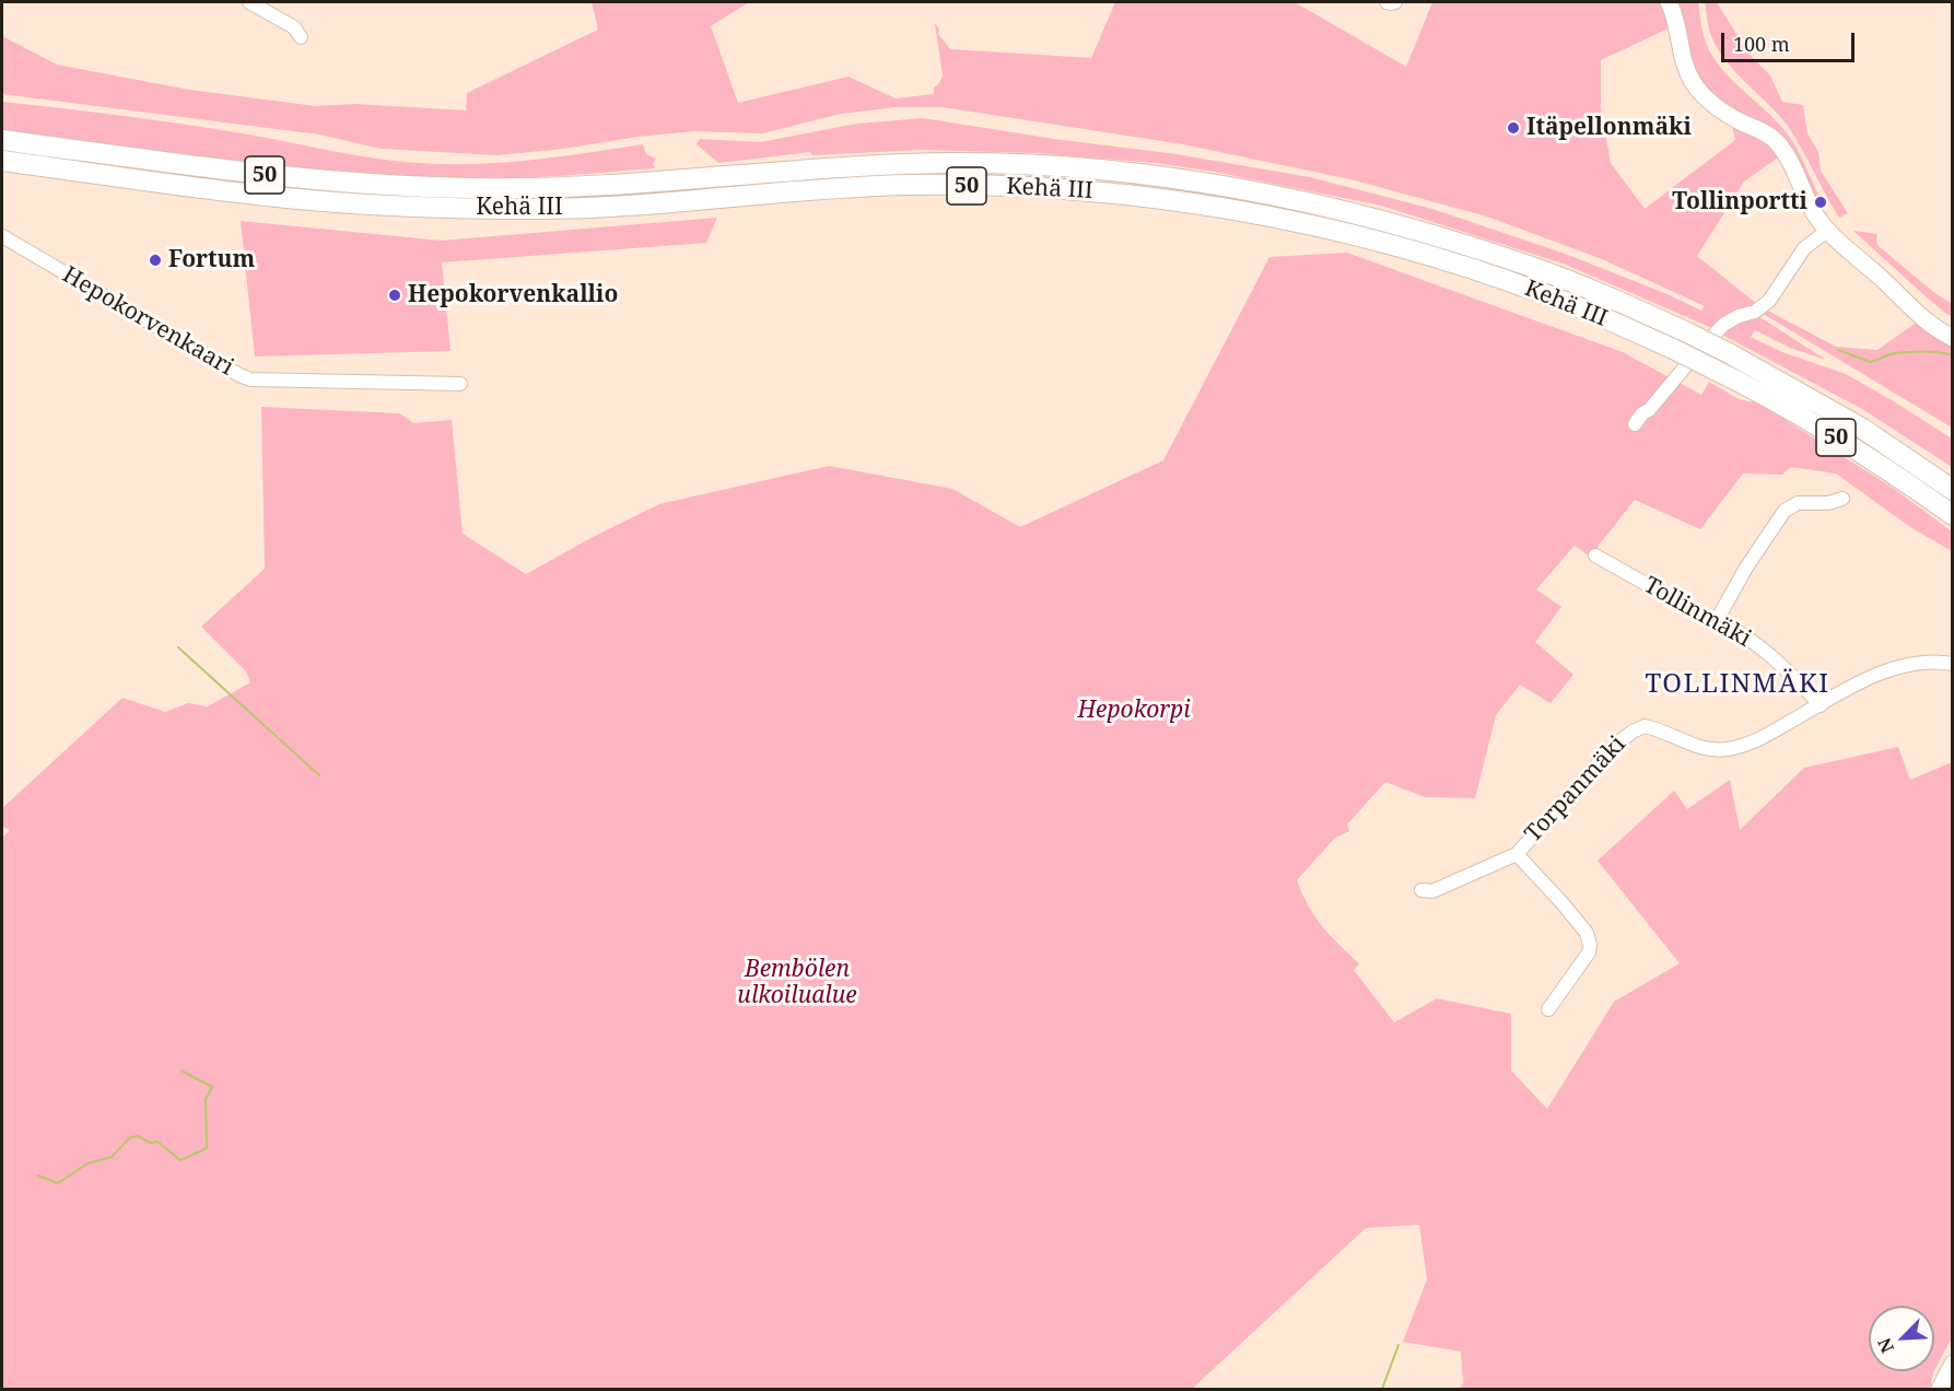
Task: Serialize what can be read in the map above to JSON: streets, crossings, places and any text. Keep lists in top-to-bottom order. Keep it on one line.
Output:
{"streets":{"highway":["50","Kehä III"],"street":["Hepokorvenkaari","Tollinmäki","Torpanmäki"]},"crossings":[["Tollinmäki","Torpanmäki"]],"districts":["TOLLINMÄKI"],"parks":["Hepokorpi","Bembölen ulkoilualue"],"places":["Itäpellonmäki","Tollinportti","Fortum","Hepokorvenkallio"],"scale_bar":"100 m","north":"bottom left"}
